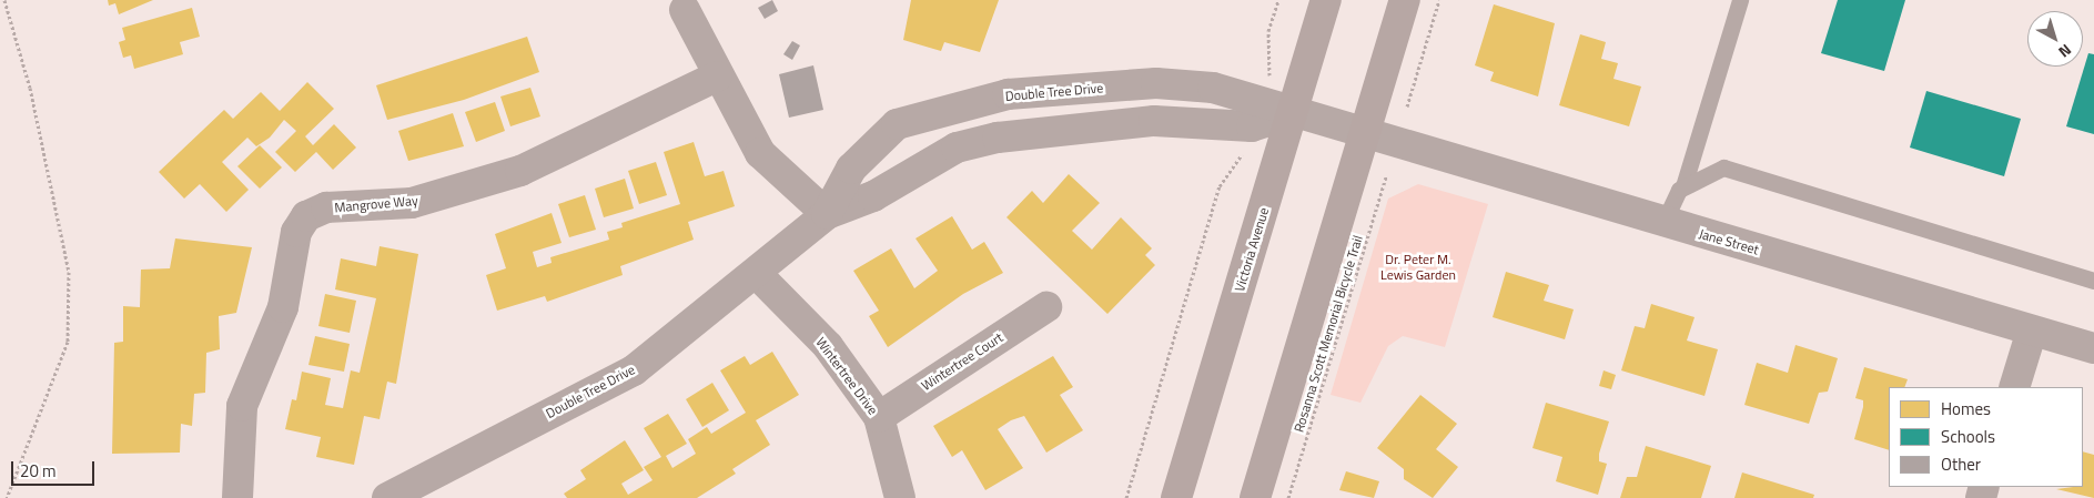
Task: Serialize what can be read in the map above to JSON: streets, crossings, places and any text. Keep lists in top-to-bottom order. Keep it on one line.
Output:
{"streets":{"main road":["Victoria Avenue"],"street":["Double Tree Drive","Mangrove Way","Jane Street","Wintertree Court","Wintertree Drive"],"path":["Rosanna Scott Memorial Bicycle Trail"]},"crossings":[["Double Tree Drive","Jane Street"],["Double Tree Drive","Victoria Avenue"],["Double Tree Drive","Wintertree Drive"],["Wintertree Court","Wintertree Drive"]],"parks":["Dr. Peter M. Lewis Garden"],"legend":["Homes","Schools","Other"],"scale_bar":"20 m","north":"bottom right"}
